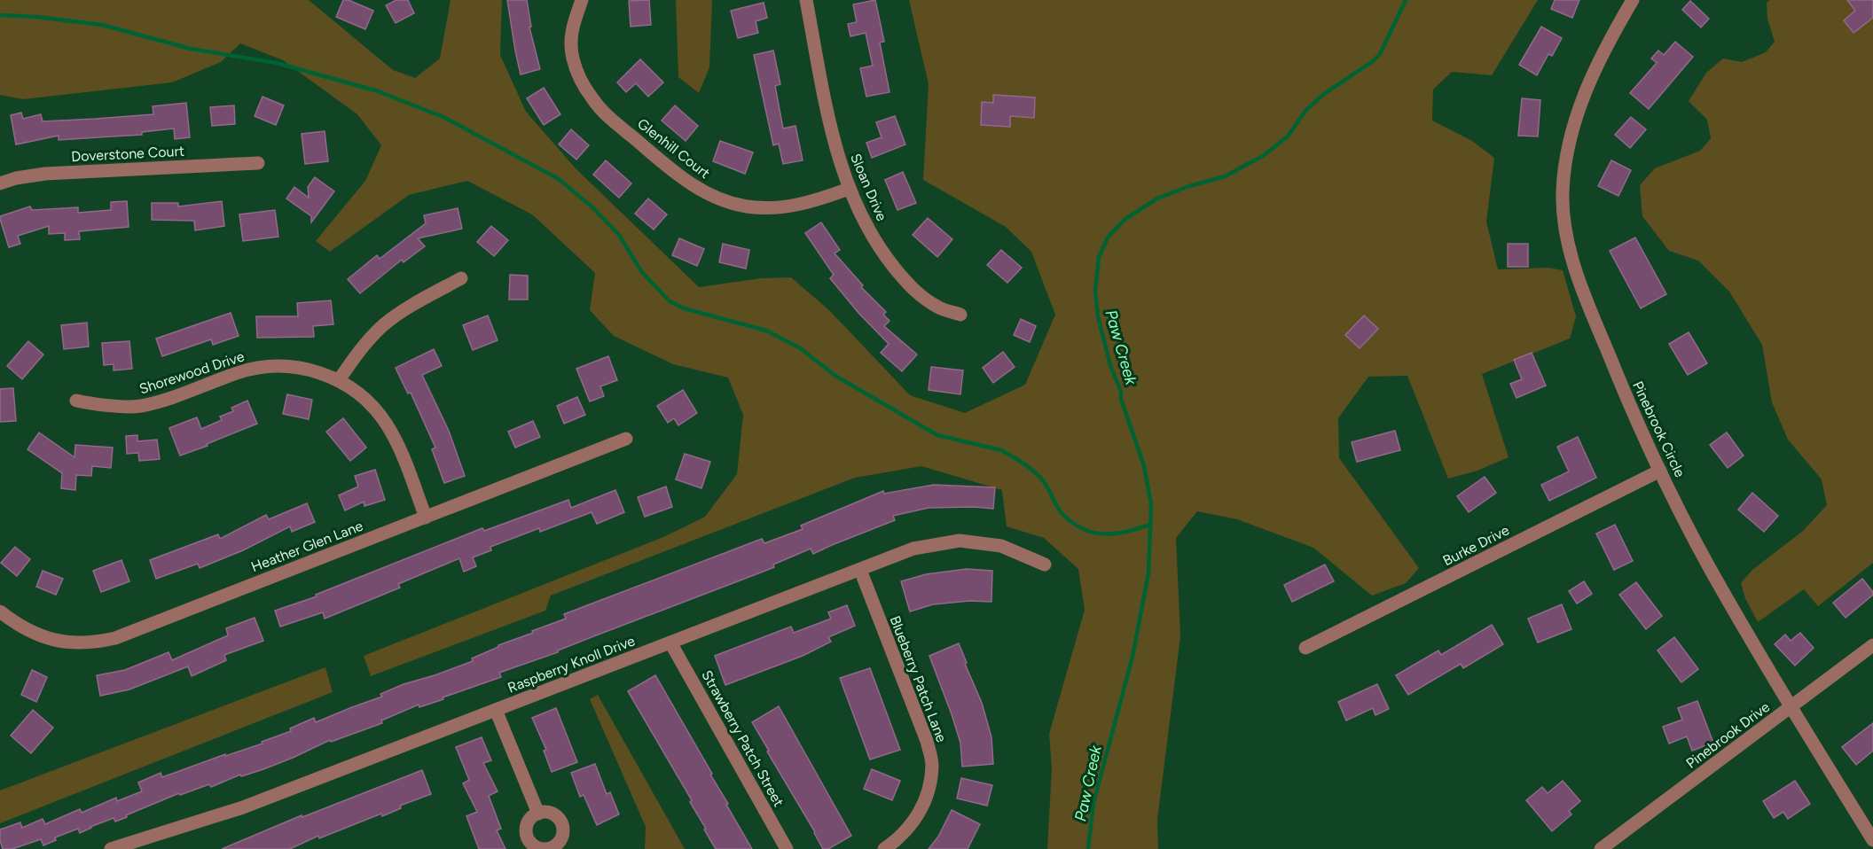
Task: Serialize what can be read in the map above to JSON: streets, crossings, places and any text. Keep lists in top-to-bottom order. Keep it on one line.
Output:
{"streets":{"street":["Glenhill Court","Doverstone Court","Sloan Drive","Shorewood Drive","Pinebrook Circle","Burke Drive","Heather Glen Lane","Raspberry Knoll Drive","Blueberry Patch Lane","Pinebrook Drive","Strawberry Patch Street"]},"crossings":[["Glenhill Court","Sloan Drive"],["Shorewood Drive","Heather Glen Lane"],["Pinebrook Circle","Burke Drive"],["Pinebrook Circle","Pinebrook Drive"],["Raspberry Knoll Drive","Blueberry Patch Lane"],["Raspberry Knoll Drive","Strawberry Patch Street"]],"water":["Paw Creek"]}
